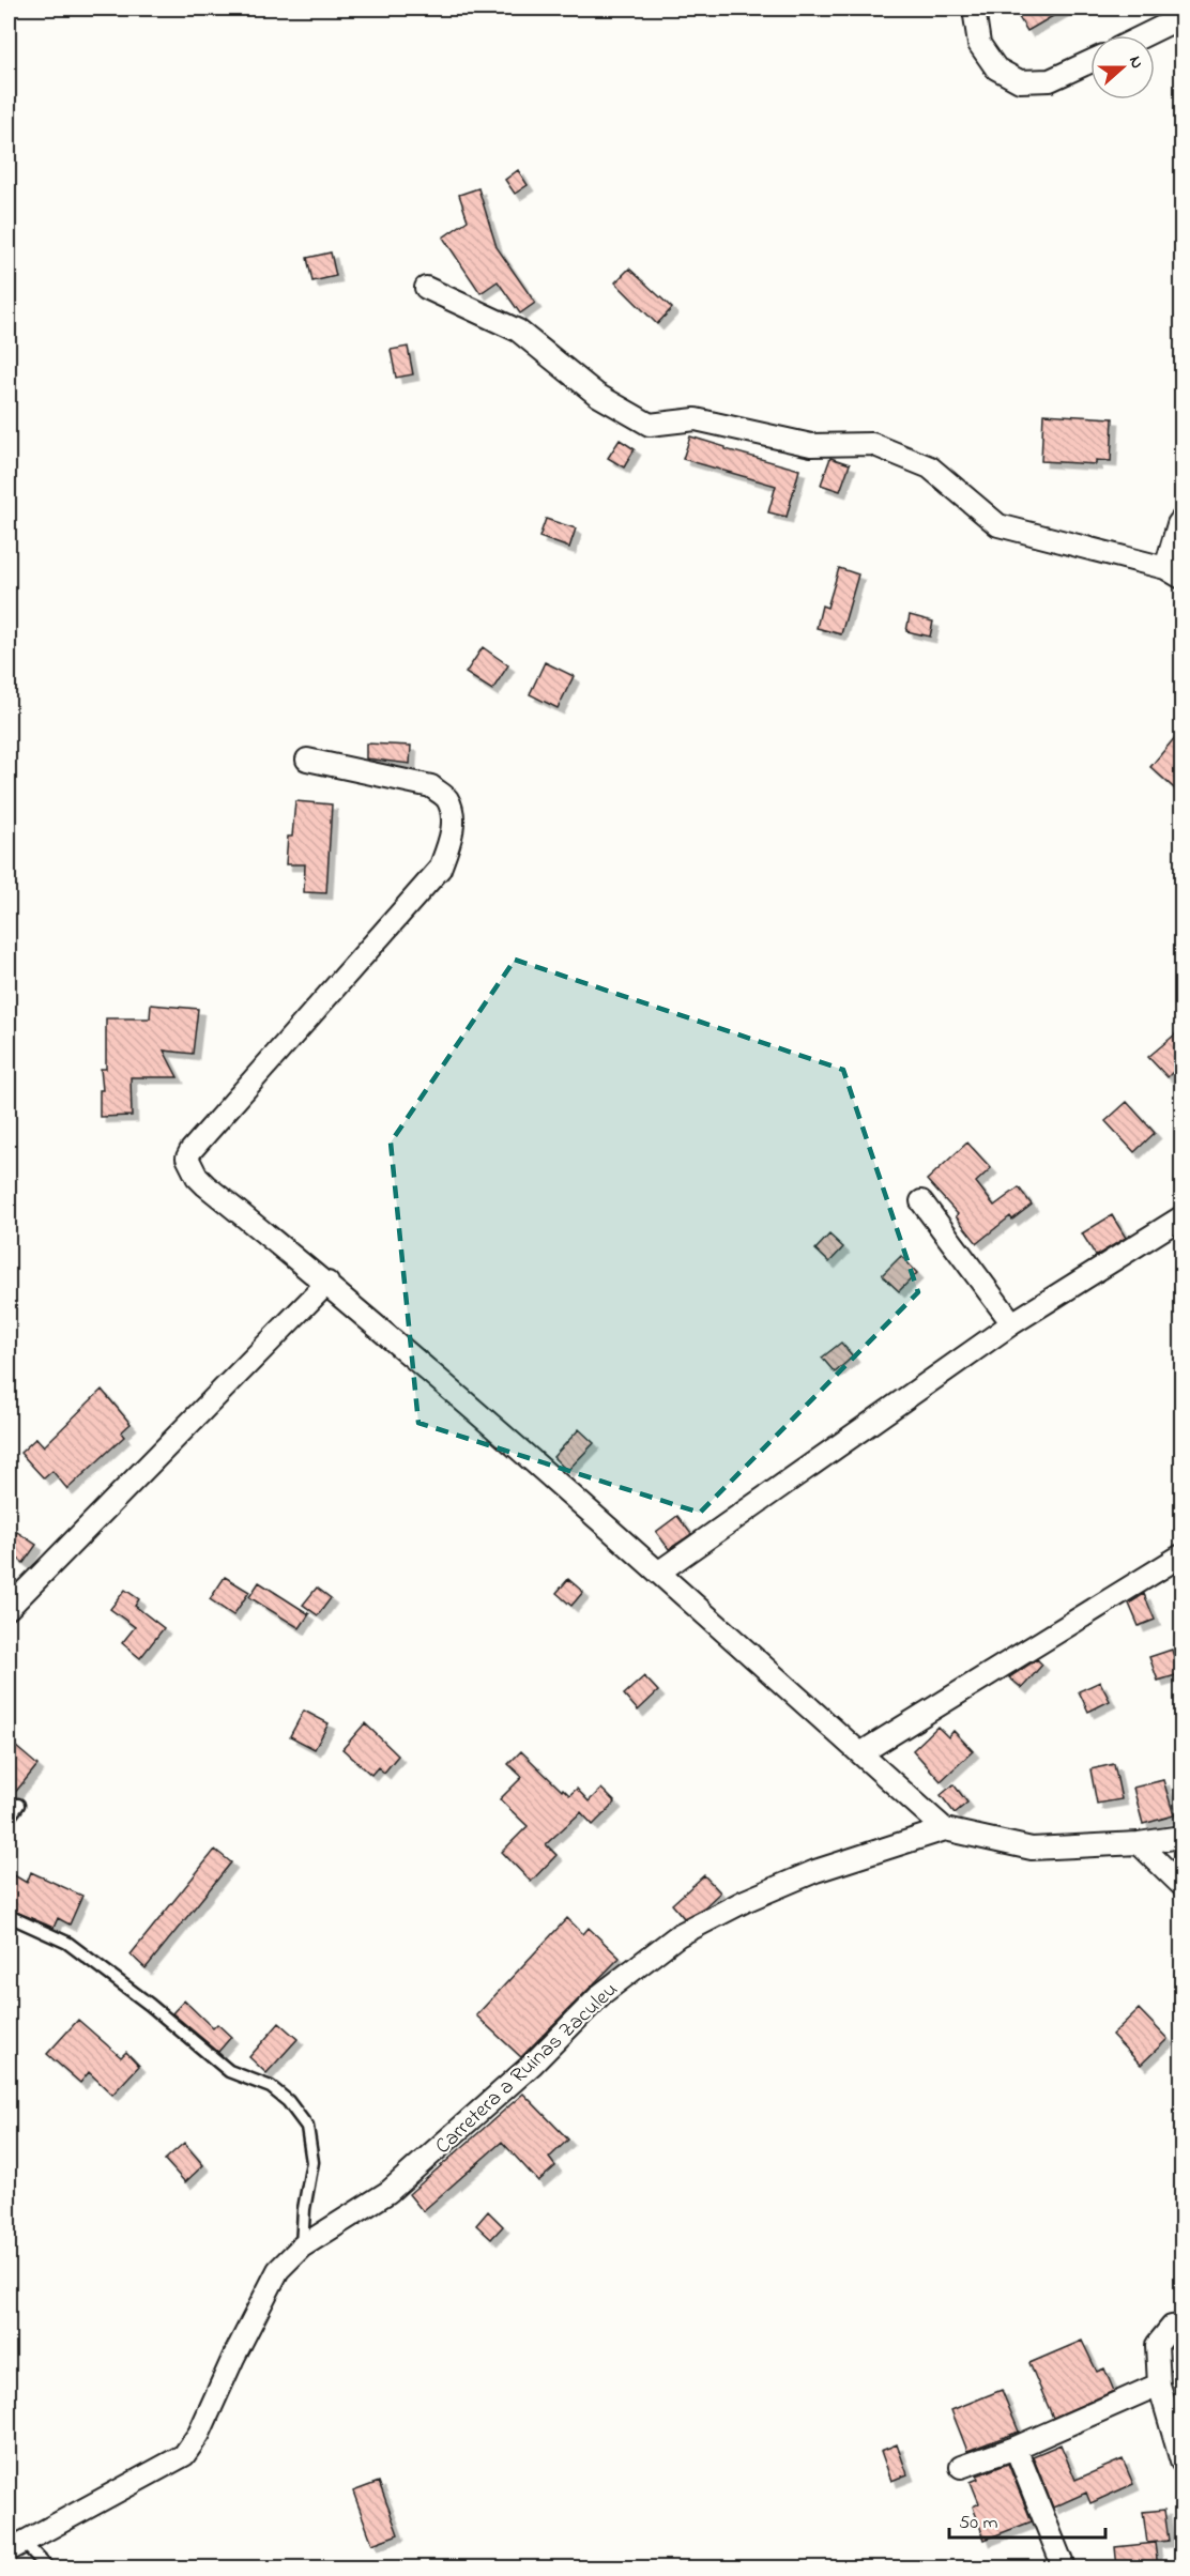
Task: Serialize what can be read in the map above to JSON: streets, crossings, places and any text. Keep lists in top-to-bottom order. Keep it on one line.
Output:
{"streets":{"street":["Carretera a Ruinas Zaculeu"]},"scale_bar":"50 m","north":"right"}
